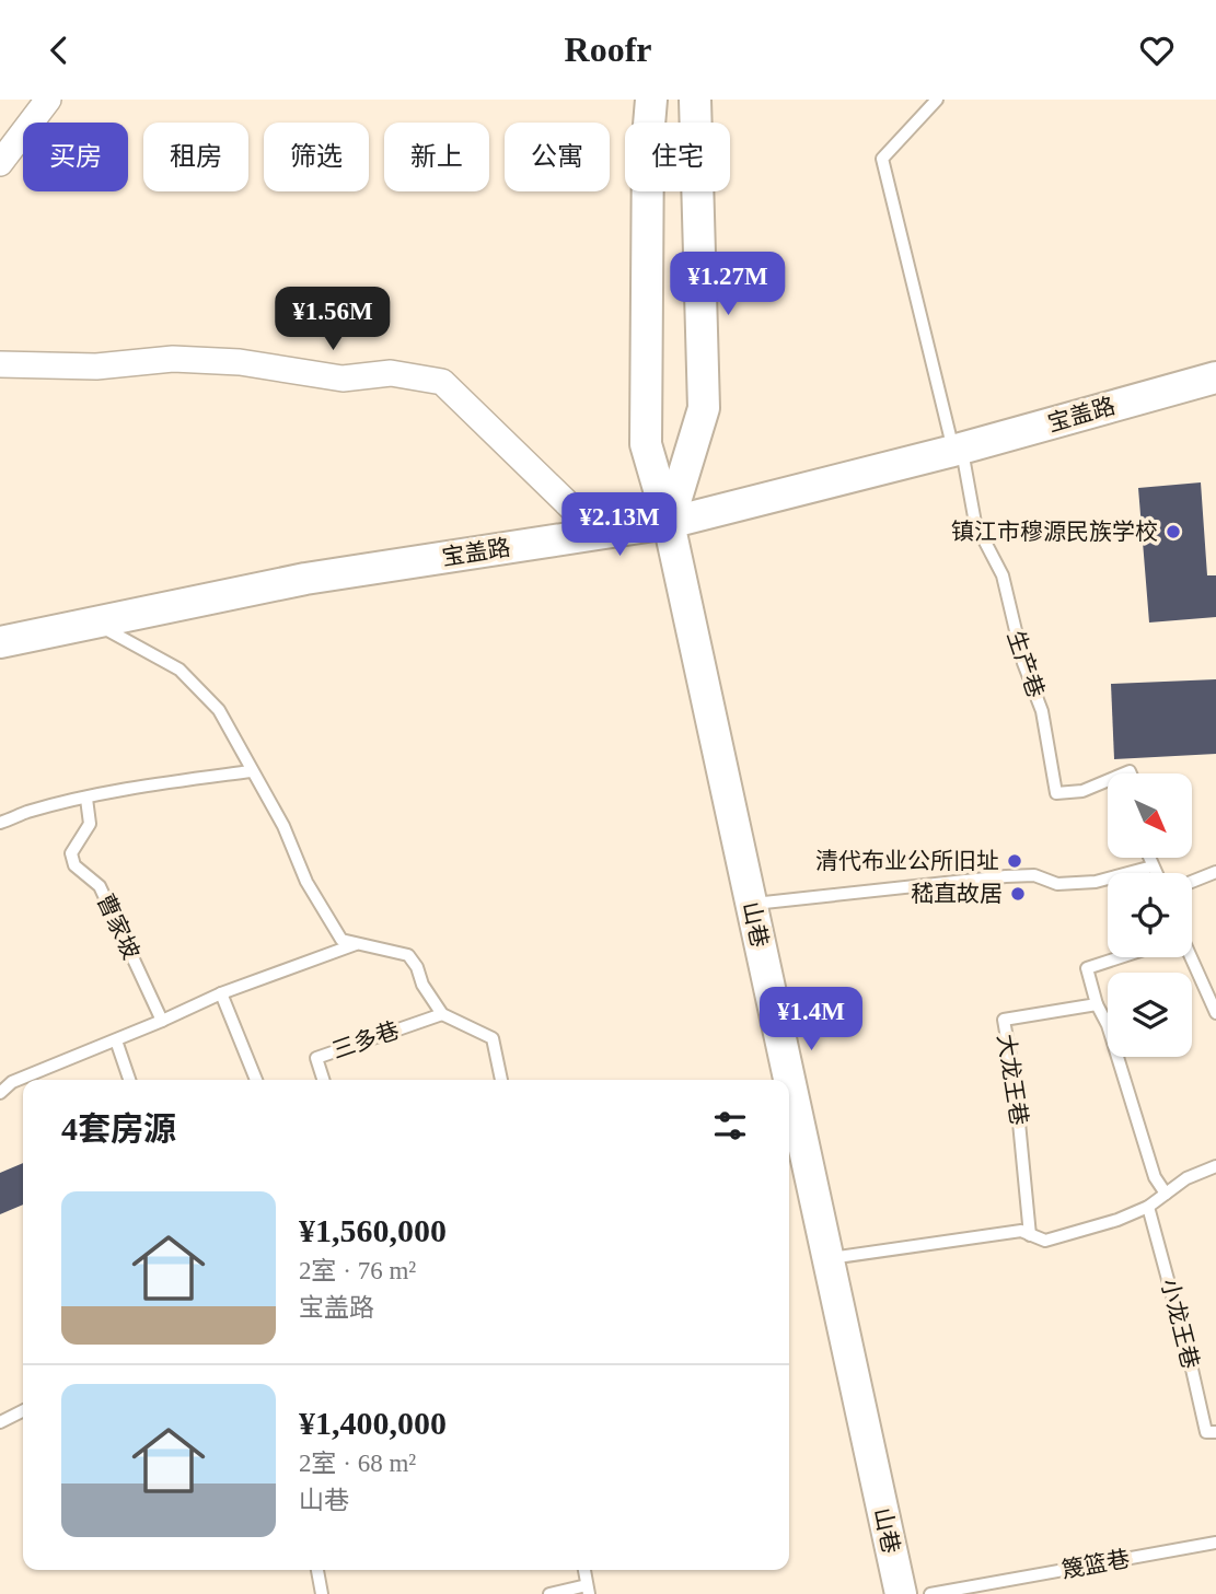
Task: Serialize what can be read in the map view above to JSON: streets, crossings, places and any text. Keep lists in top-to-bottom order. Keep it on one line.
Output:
{"streets":{"street":["宝盖路","山巷"],"lane":["生产巷","曹家坡","三多巷","大龙王巷","小龙王巷","篾篮巷"]},"crossings":[["宝盖路","生产巷"],["宝盖路","山巷"]],"places":["镇江市穆源民族学校","清代布业公所旧址","嵇直故居"],"north":"bottom right","page":{"header":"Roofr","chip":["买房","租房","筛选","新上","公寓","住宅"],"price":["¥1.27M","¥1.56M","¥2.13M","¥1.4M"],"heading":"4套房源","list":[{"name":"¥1,560,000","note":"2室 · 76 m² · 宝盖路"},{"name":"¥1,400,000","note":"2室 · 68 m² · 山巷"}]}}
